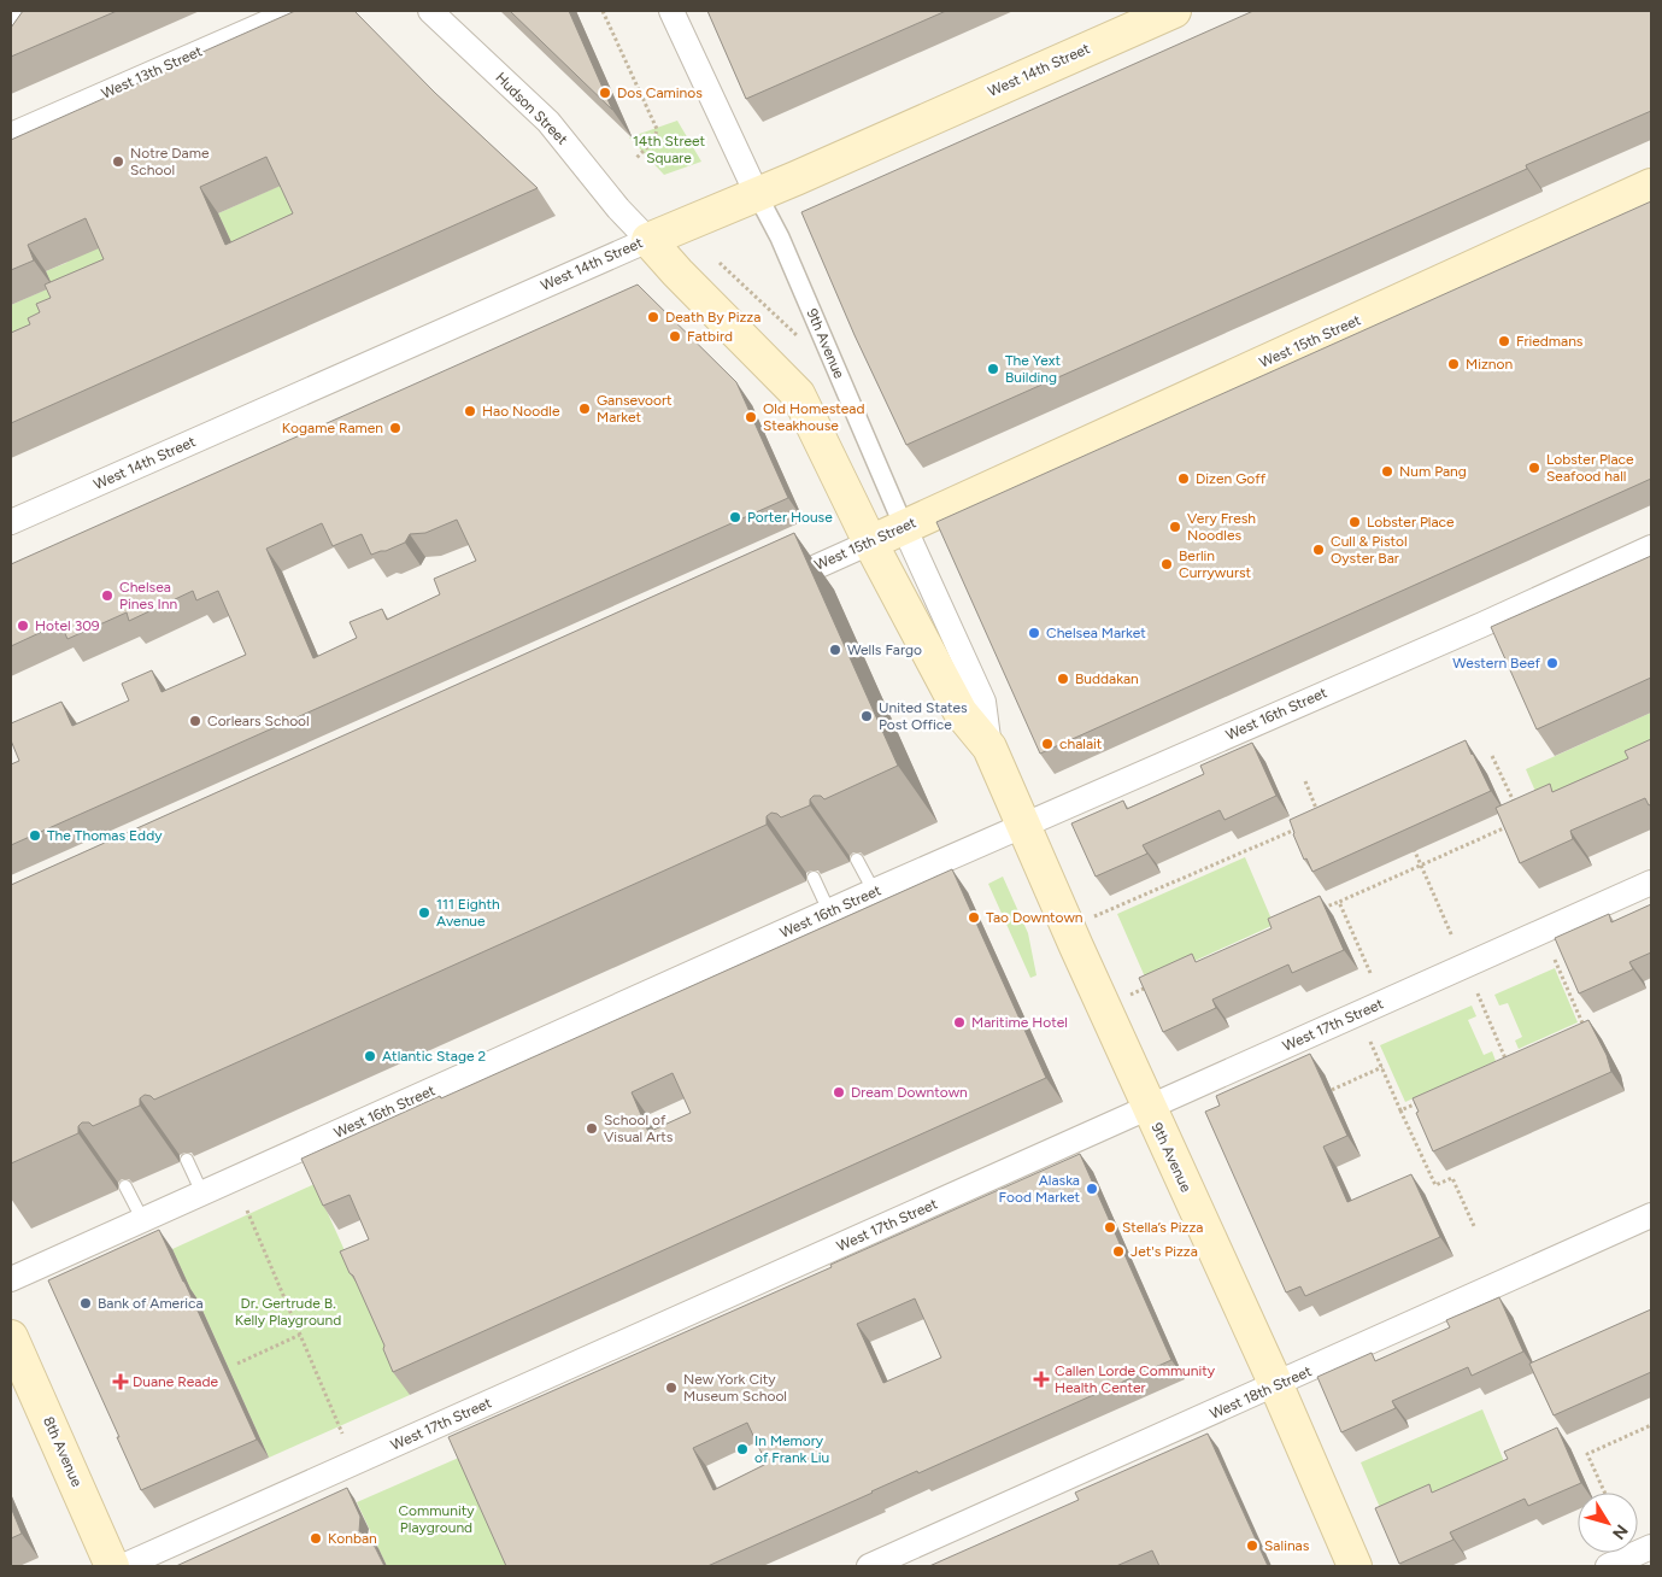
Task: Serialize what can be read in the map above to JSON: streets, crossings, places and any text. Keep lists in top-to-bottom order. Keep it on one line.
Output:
{"streets":{"main road":["West 14th Street","West 15th Street","9th Avenue","8th Avenue"],"street":["West 13th Street","Hudson Street","West 16th Street","West 17th Street","West 18th Street"]},"crossings":[["West 14th Street","Hudson Street"],["West 14th Street","9th Avenue"],["Hudson Street","9th Avenue"],["West 15th Street","9th Avenue"],["9th Avenue","West 16th Street"],["9th Avenue","West 17th Street"],["9th Avenue","West 18th Street"]],"parks":["14th Street Square","Dr. Gertrude B. Kelly Playground","Community Playground"],"places":{"other":["Dos Caminos","Notre Dame School","Death By Pizza","Fatbird","Friedmans","Miznon","The Yext Building","Gansevoort Market","Hao Noodle","Old Homestead Steakhouse","Kogame Ramen","Lobster Place Seafood hall","Num Pang","Dizen Goff","Porter House","Lobster Place","Very Fresh Noodles","Cull & Pistol Oyster Bar","Berlin Currywurst","Chelsea Pines Inn","Hotel 309","Chelsea Market","Wells Fargo","Western Beef","Buddakan","United States Post Office","Corlears School","chalait","The Thomas Eddy","111 Eighth Avenue","Tao Downtown","Maritime Hotel","Atlantic Stage 2","Dream Downtown","School of Visual Arts","Alaska Food Market","Stella’s Pizza","Jet's Pizza","Bank of America","New York City Museum School","In Memory of Frank Liu","Konban","Salinas"],"health":["Callen Lorde Community Health Center","Duane Reade"]},"north":"bottom right"}
